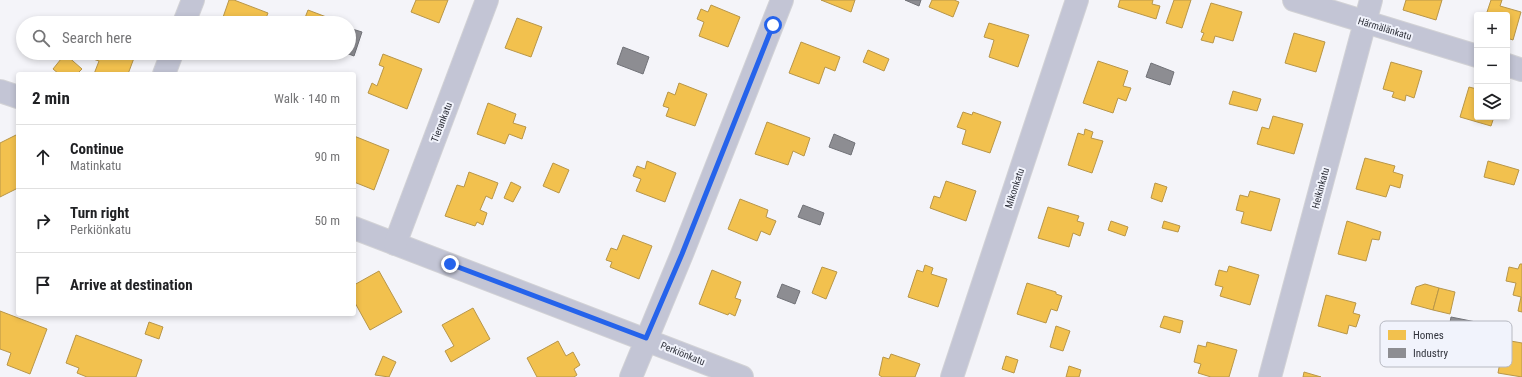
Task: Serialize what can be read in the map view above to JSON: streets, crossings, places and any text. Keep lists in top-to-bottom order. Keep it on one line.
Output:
{"streets":{"street":["Härmälänkatu","Tierankatu","Mikonkatu","Heikinkatu","Perkiönkatu"]},"crossings":[["Härmälänkatu","Heikinkatu"],["Tierankatu","Perkiönkatu"]],"legend":["Homes","Industry"],"page":{"map_buttons":["+","−"],"search":"Search here","heading":["2 min","Walk · 140 m"],"list":[["Continue","Matinkatu","90 m"],["Turn right","Perkiönkatu","50 m"],"Arrive at destination"]}}
